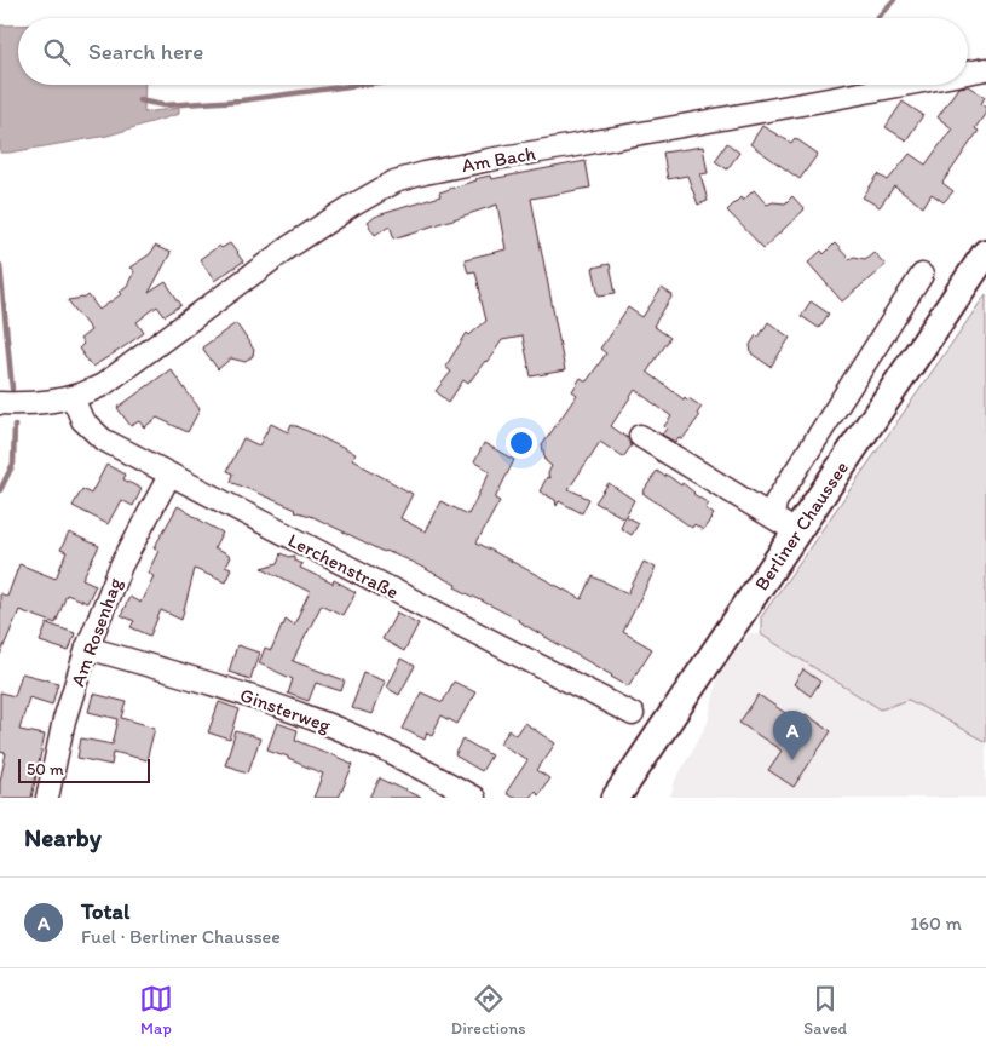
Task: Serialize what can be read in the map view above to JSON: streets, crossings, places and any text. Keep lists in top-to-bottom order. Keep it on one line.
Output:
{"streets":{"main road":["Berliner Chaussee"],"street":["Am Bach","Lerchenstraße","Am Rosenhag","Ginsterweg"]},"crossings":[["Am Bach","Lerchenstraße"],["Lerchenstraße","Am Rosenhag"],["Am Rosenhag","Ginsterweg"]],"scale_bar":"50 m","page":{"search":"Search here","pins":"A","scale":"50 m","heading":"Nearby","list":[{"mark":"A","name":"Total","note":"Fuel · Berliner Chaussee","value":"160 m"}],"nav":["Map","Directions","Saved"]}}
